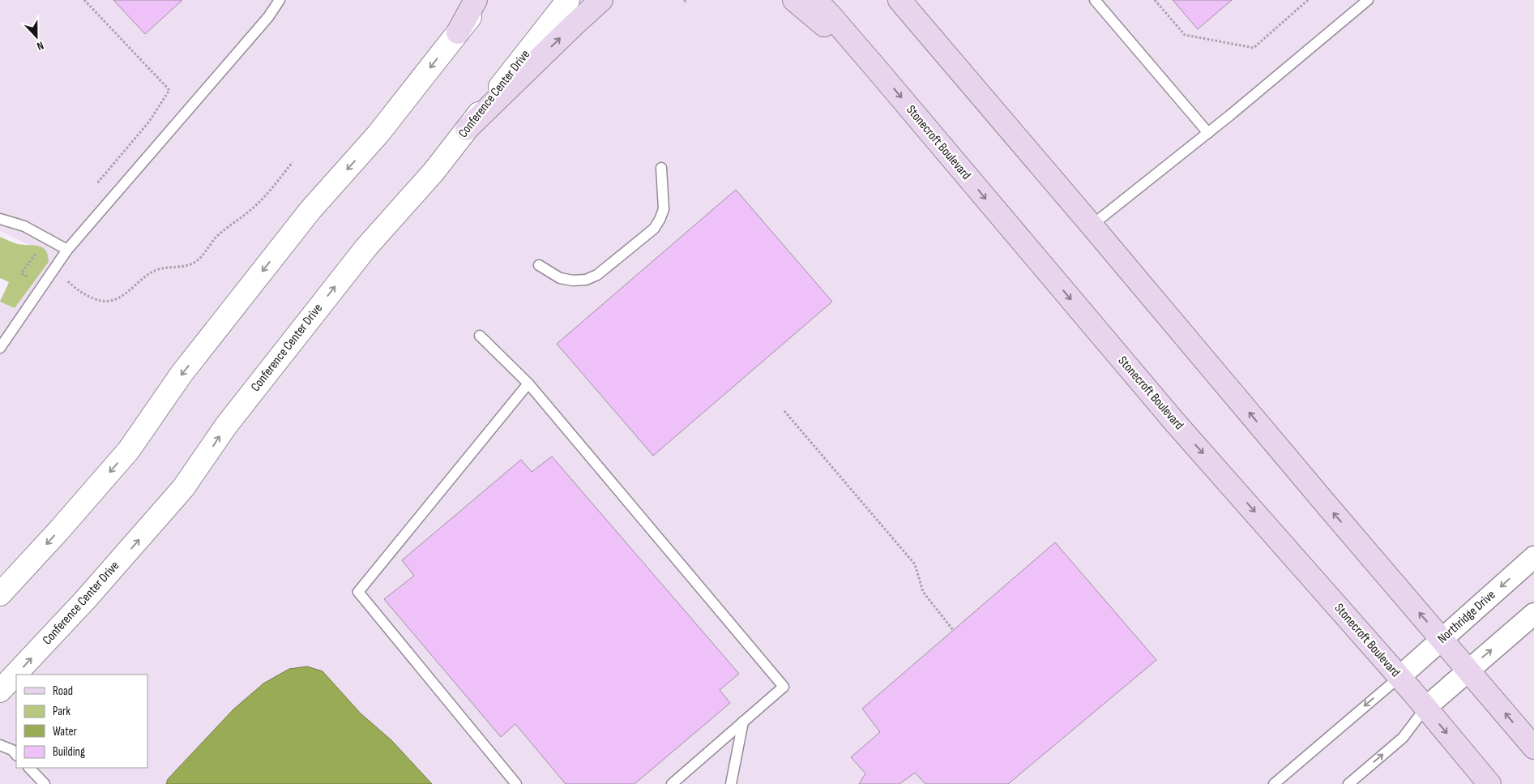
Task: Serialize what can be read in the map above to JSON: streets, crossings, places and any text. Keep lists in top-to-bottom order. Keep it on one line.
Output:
{"streets":{"main road":["Stonecroft Boulevard"],"street":["Conference Center Drive","Northridge Drive"]},"crossings":[["Stonecroft Boulevard","Northridge Drive"]],"legend":["Road","Park","Water","Building"],"north":"bottom"}
